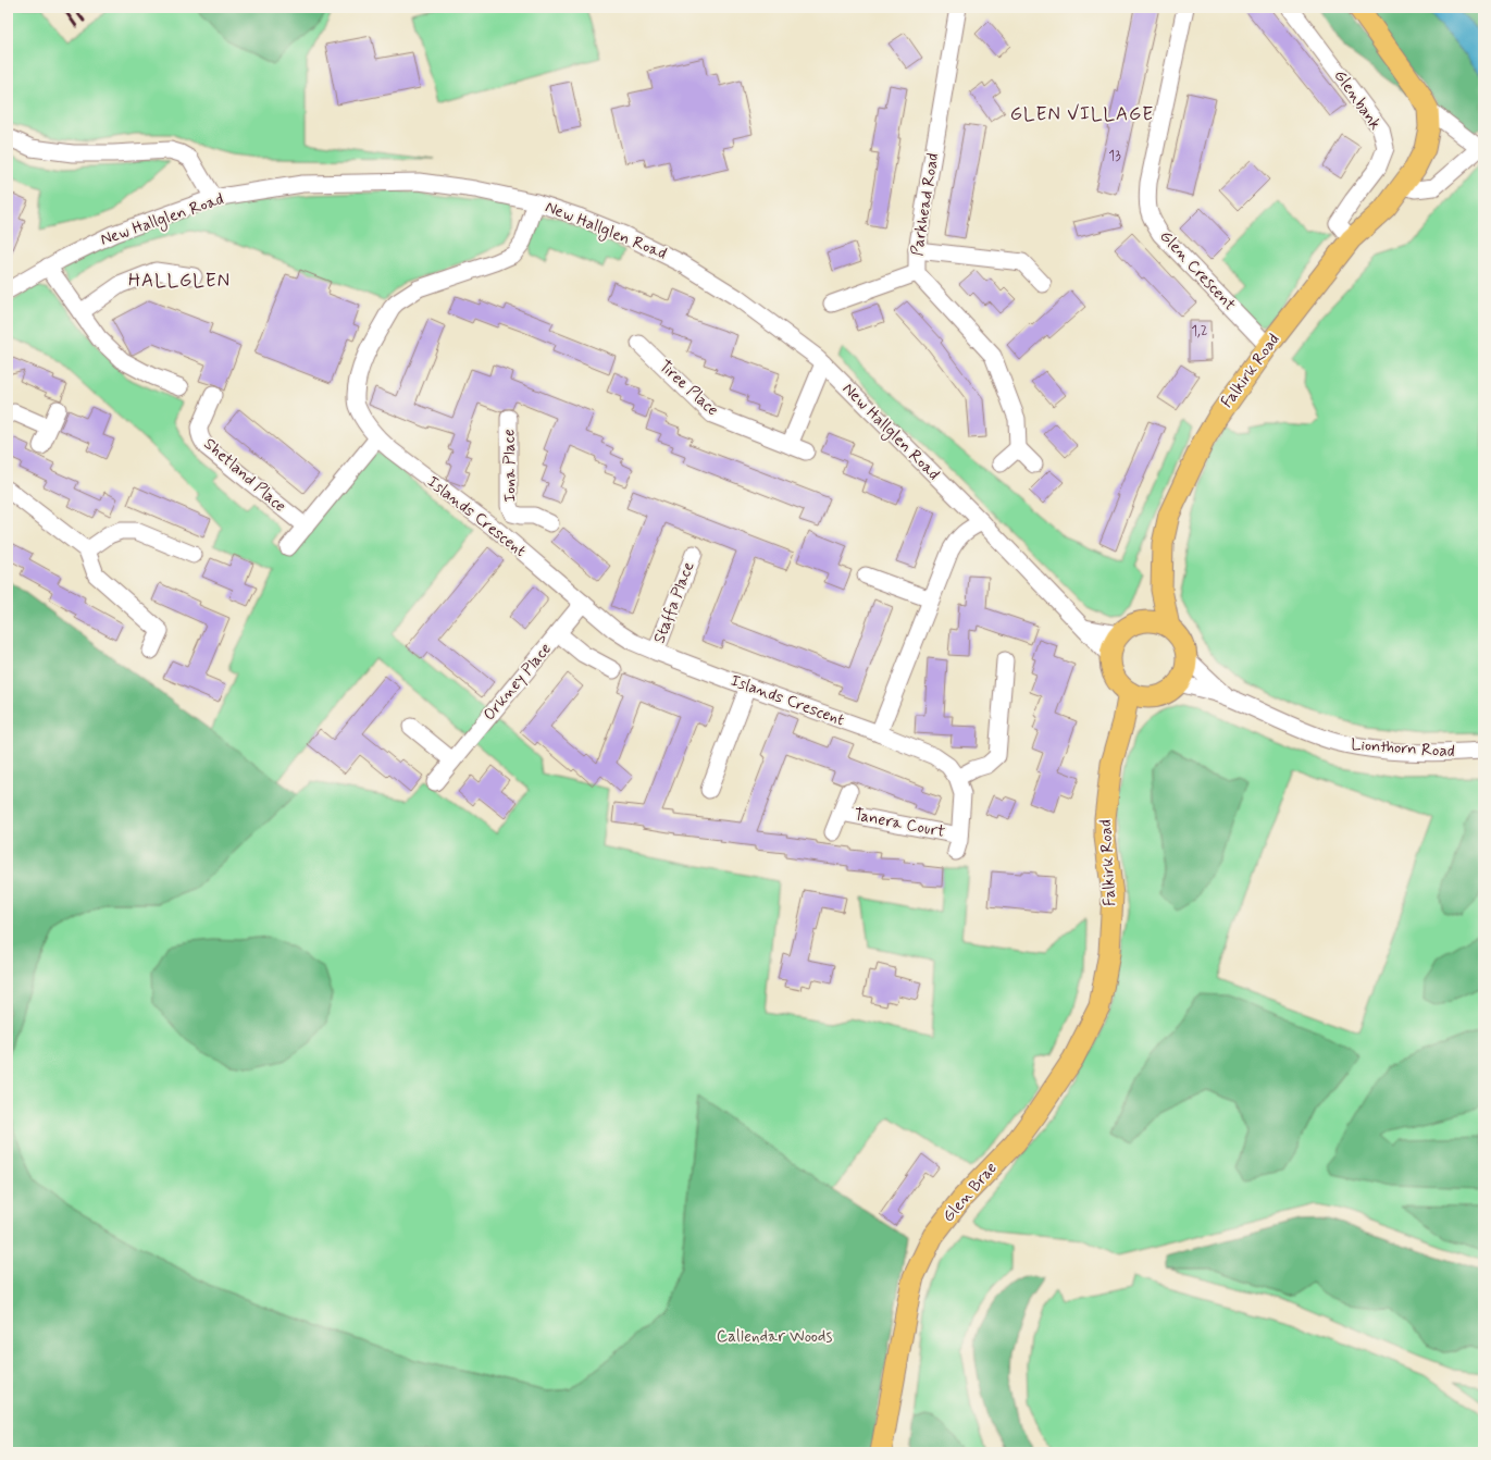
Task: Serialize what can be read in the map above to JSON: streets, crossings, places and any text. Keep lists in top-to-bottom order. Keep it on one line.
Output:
{"streets":{"main road":["Falkirk Road","Glen Brae"],"street":["Glenbank","Parkhead Road","New Hallglen Road","Glen Crescent","Tiree Place","Iona Place","Shetland Place","Islands Crescent","Staffa Place","Orkney Place","Lionthorn Road","Tanera Court"]},"crossings":[["Glenbank","Falkirk Road"],["New Hallglen Road","Falkirk Road"],["New Hallglen Road","Islands Crescent"],["New Hallglen Road","Lionthorn Road"],["Glen Crescent","Falkirk Road"],["Falkirk Road","Lionthorn Road"],["Falkirk Road","Glen Brae"],["Iona Place","Islands Crescent"],["Islands Crescent","Staffa Place"],["Islands Crescent","Orkney Place"]],"districts":["GLEN VILLAGE","HALLGLEN"],"parks":["Callendar Woods"],"house_numbers":["13","1,2"]}
